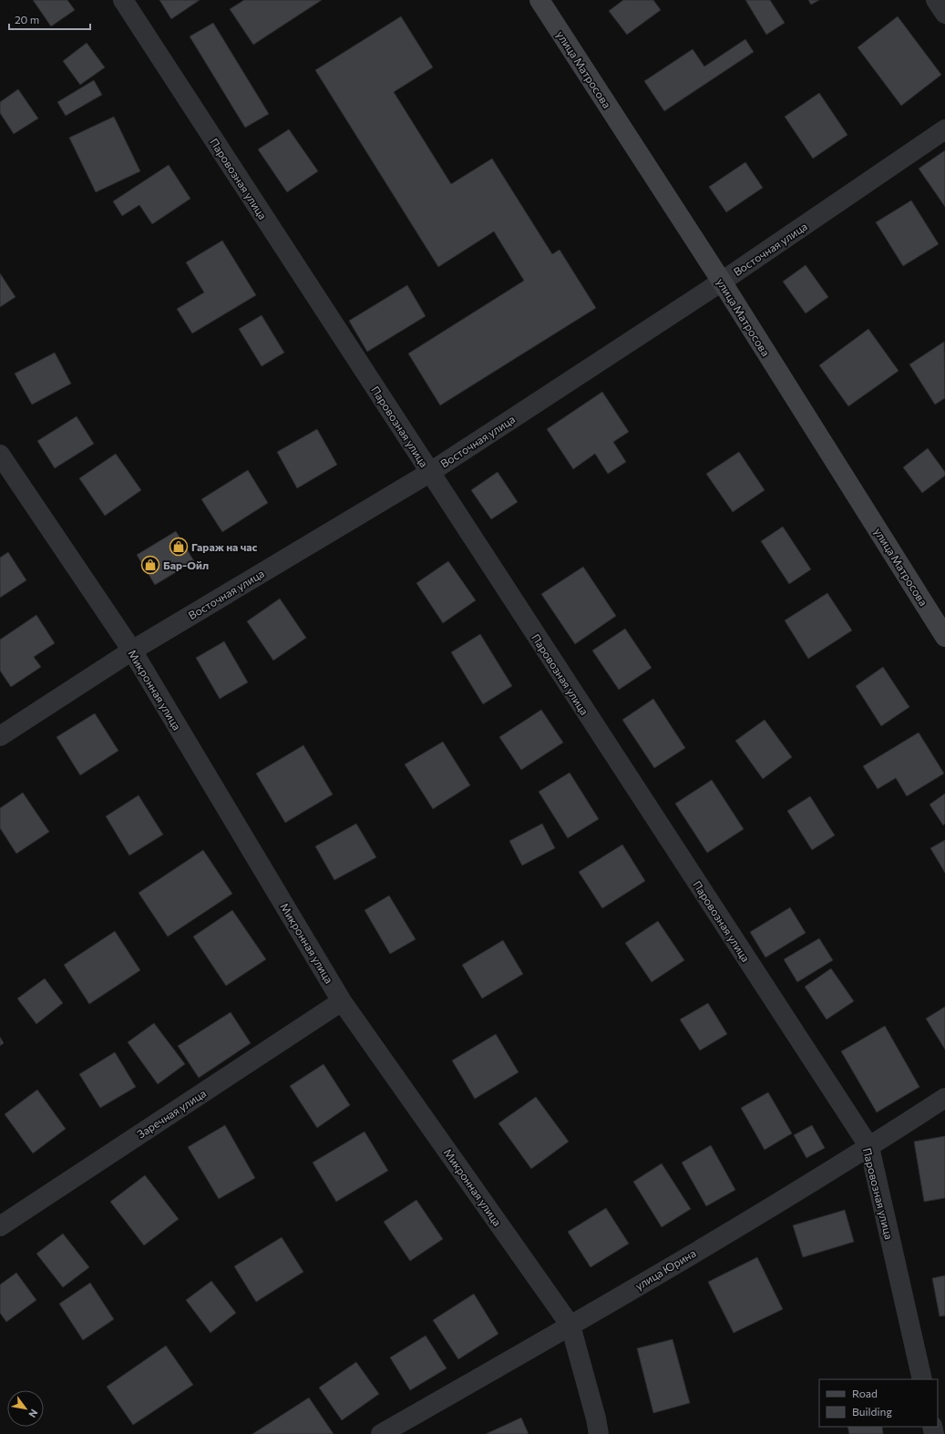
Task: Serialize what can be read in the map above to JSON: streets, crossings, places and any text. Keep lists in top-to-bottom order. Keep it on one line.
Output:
{"streets":{"street":["улица Матросова","Паровозная улица","Восточная улица","Микронная улица","Заречная улица","улица Юрина"]},"crossings":[["улица Матросова","Восточная улица"],["Паровозная улица","Восточная улица"],["Паровозная улица","улица Юрина"],["Восточная улица","Микронная улица"],["Микронная улица","Заречная улица"],["Микронная улица","улица Юрина"]],"places":{"shop":["Гараж на час","Бар-Ойл"]},"legend":["Road","Building"],"scale_bar":"20 m","north":"bottom right"}
